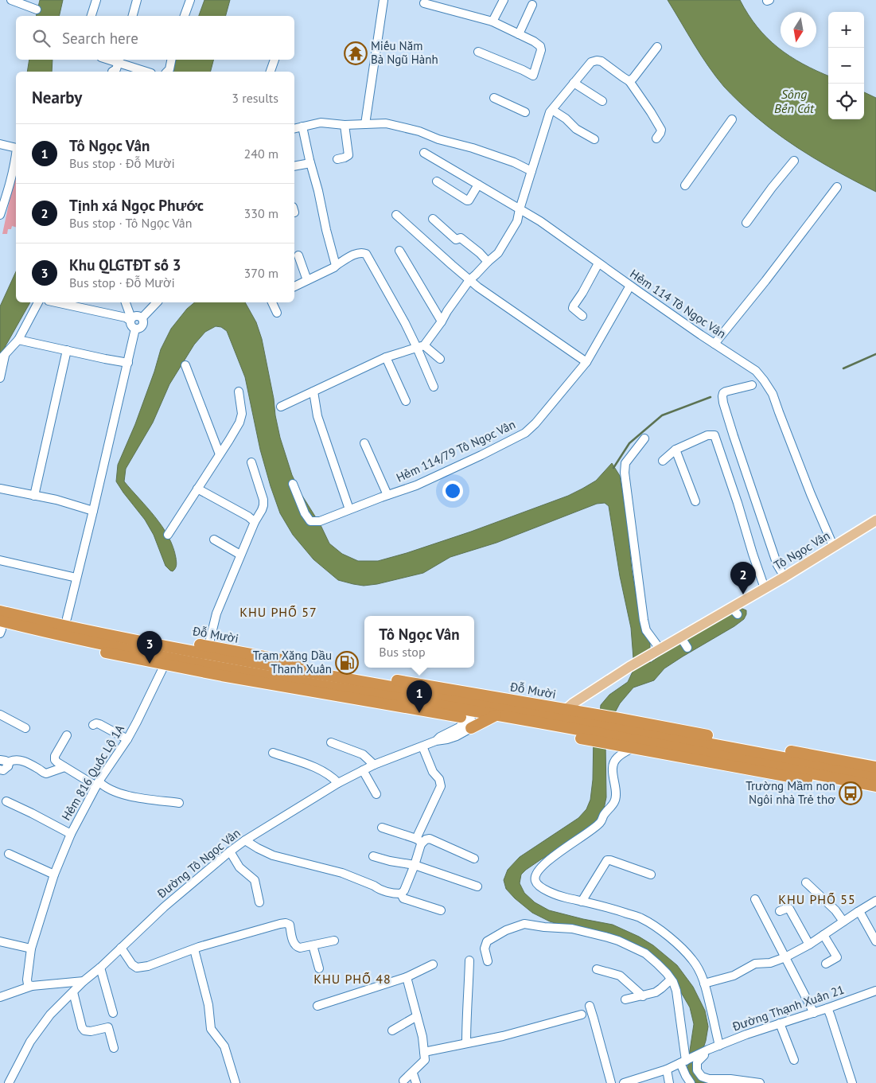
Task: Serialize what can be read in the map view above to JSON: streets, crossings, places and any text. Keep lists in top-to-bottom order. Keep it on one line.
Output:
{"streets":{"highway":["Đỗ Mười"],"main road":["Tô Ngọc Vân"],"street":["Hẻm 114 Tô Ngọc Vân","Hẻm 114/79 Tô Ngọc Vân","Hẻm 816 Quốc Lộ 1A","Đường Tô Ngọc Vân","Đường Thạnh Xuân 21"]},"crossings":[["Hẻm 114 Tô Ngọc Vân","Hẻm 114/79 Tô Ngọc Vân"],["Hẻm 114 Tô Ngọc Vân","Tô Ngọc Vân"],["Tô Ngọc Vân","Đỗ Mười"],["Đỗ Mười","Hẻm 816 Quốc Lộ 1A"],["Đỗ Mười","Đường Tô Ngọc Vân"]],"districts":["KHU PHỐ 57","KHU PHỐ 55","KHU PHỐ 48"],"water":["Sông Bến Cát"],"places":{"temple":["Miếu Năm Bà Ngũ Hành"],"fuel station":["Trạm Xăng Dầu Thanh Xuân"],"bus stop":["Trường Mầm non Ngôi nhà Trẻ thơ"]},"north":"bottom","page":{"map_buttons":["+","−"],"search":"Search here","heading":["Nearby","3 results"],"list":[{"mark":"1","name":"Tô Ngọc Vân","note":"Bus stop · Đỗ Mười","value":"240 m"},{"mark":"2","name":"Tịnh xá Ngọc Phước","note":"Bus stop · Tô Ngọc Vân","value":"330 m"},{"mark":"3","name":"Khu QLGTĐT số 3","note":"Bus stop · Đỗ Mười","value":"370 m"}],"pins":["2","3","1"],"popup":["Tô Ngọc Vân","Bus stop"]}}
